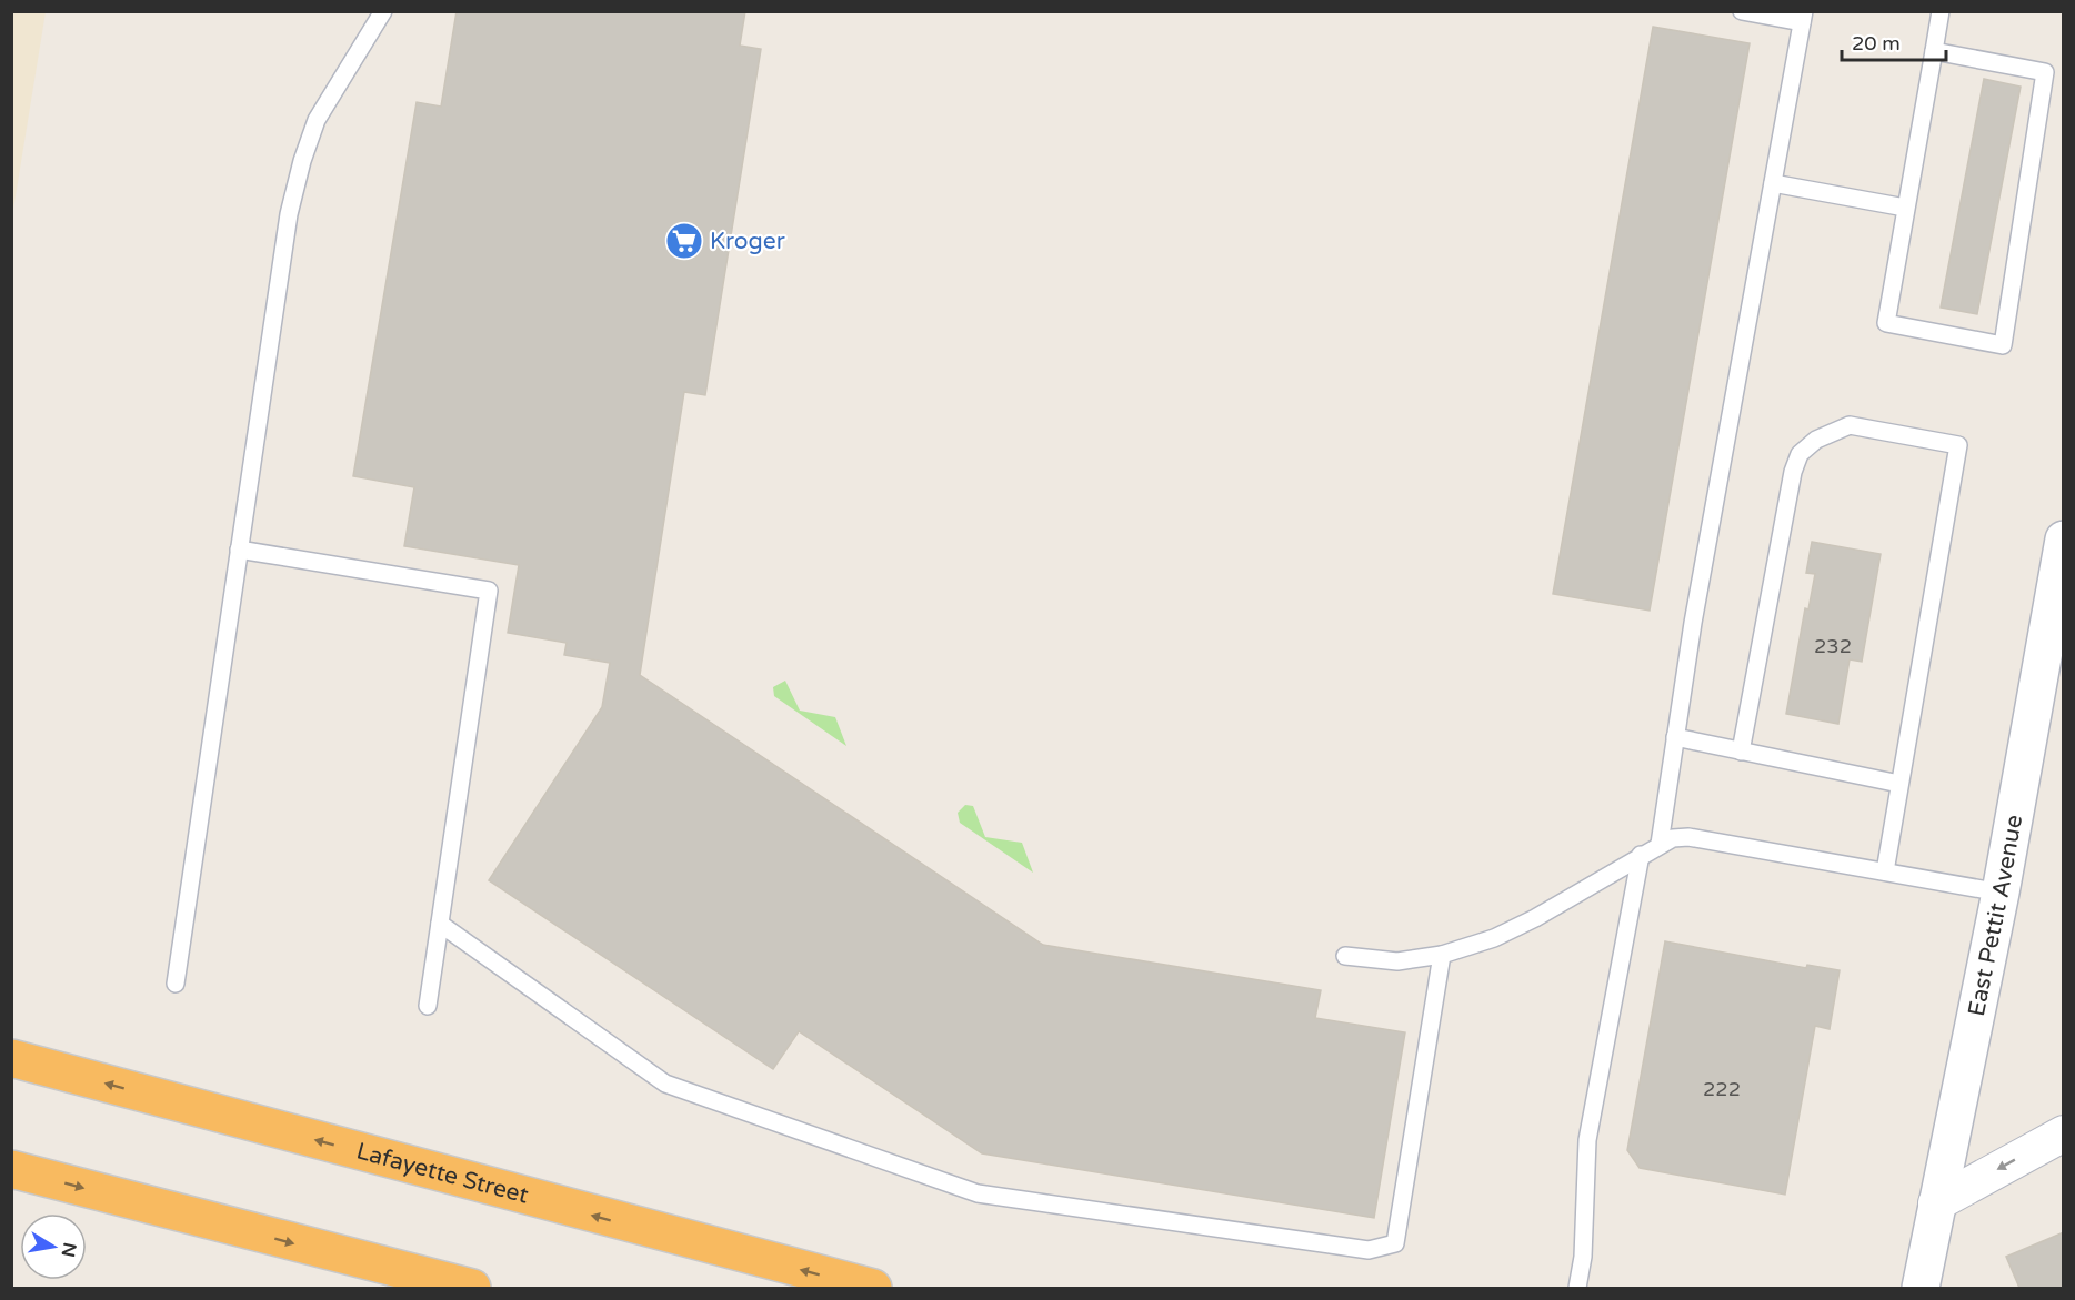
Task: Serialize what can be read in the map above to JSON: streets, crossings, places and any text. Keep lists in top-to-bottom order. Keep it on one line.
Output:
{"streets":{"highway":["Lafayette Street"],"street":["East Pettit Avenue"]},"places":{"supermarket":["Kroger"]},"house_numbers":["232","222"],"scale_bar":"20 m","north":"right"}
